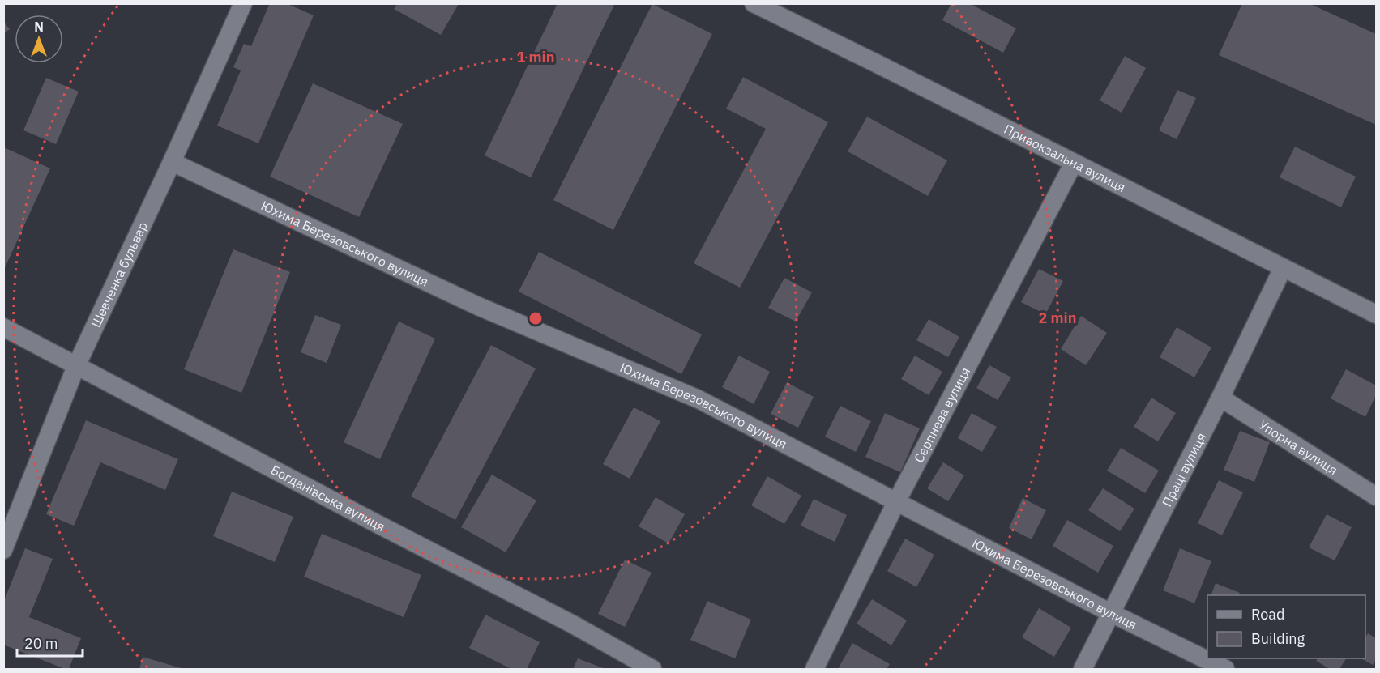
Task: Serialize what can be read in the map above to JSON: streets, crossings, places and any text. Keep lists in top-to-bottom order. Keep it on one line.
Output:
{"streets":{"street":["Привокзальна вулиця","Юхима Березовського вулиця","Шевченка бульвар","Серпнева вулиця","Упорна вулиця","Праці вулиця","Богданівська вулиця"]},"crossings":[["Привокзальна вулиця","Серпнева вулиця"],["Привокзальна вулиця","Праці вулиця"],["Юхима Березовського вулиця","Шевченка бульвар"],["Юхима Березовського вулиця","Серпнева вулиця"],["Юхима Березовського вулиця","Праці вулиця"],["Шевченка бульвар","Богданівська вулиця"],["Упорна вулиця","Праці вулиця"]],"legend":["Road","Building"],"scale_bar":"20 m","north":"top","rings":["1 min","2 min"]}
